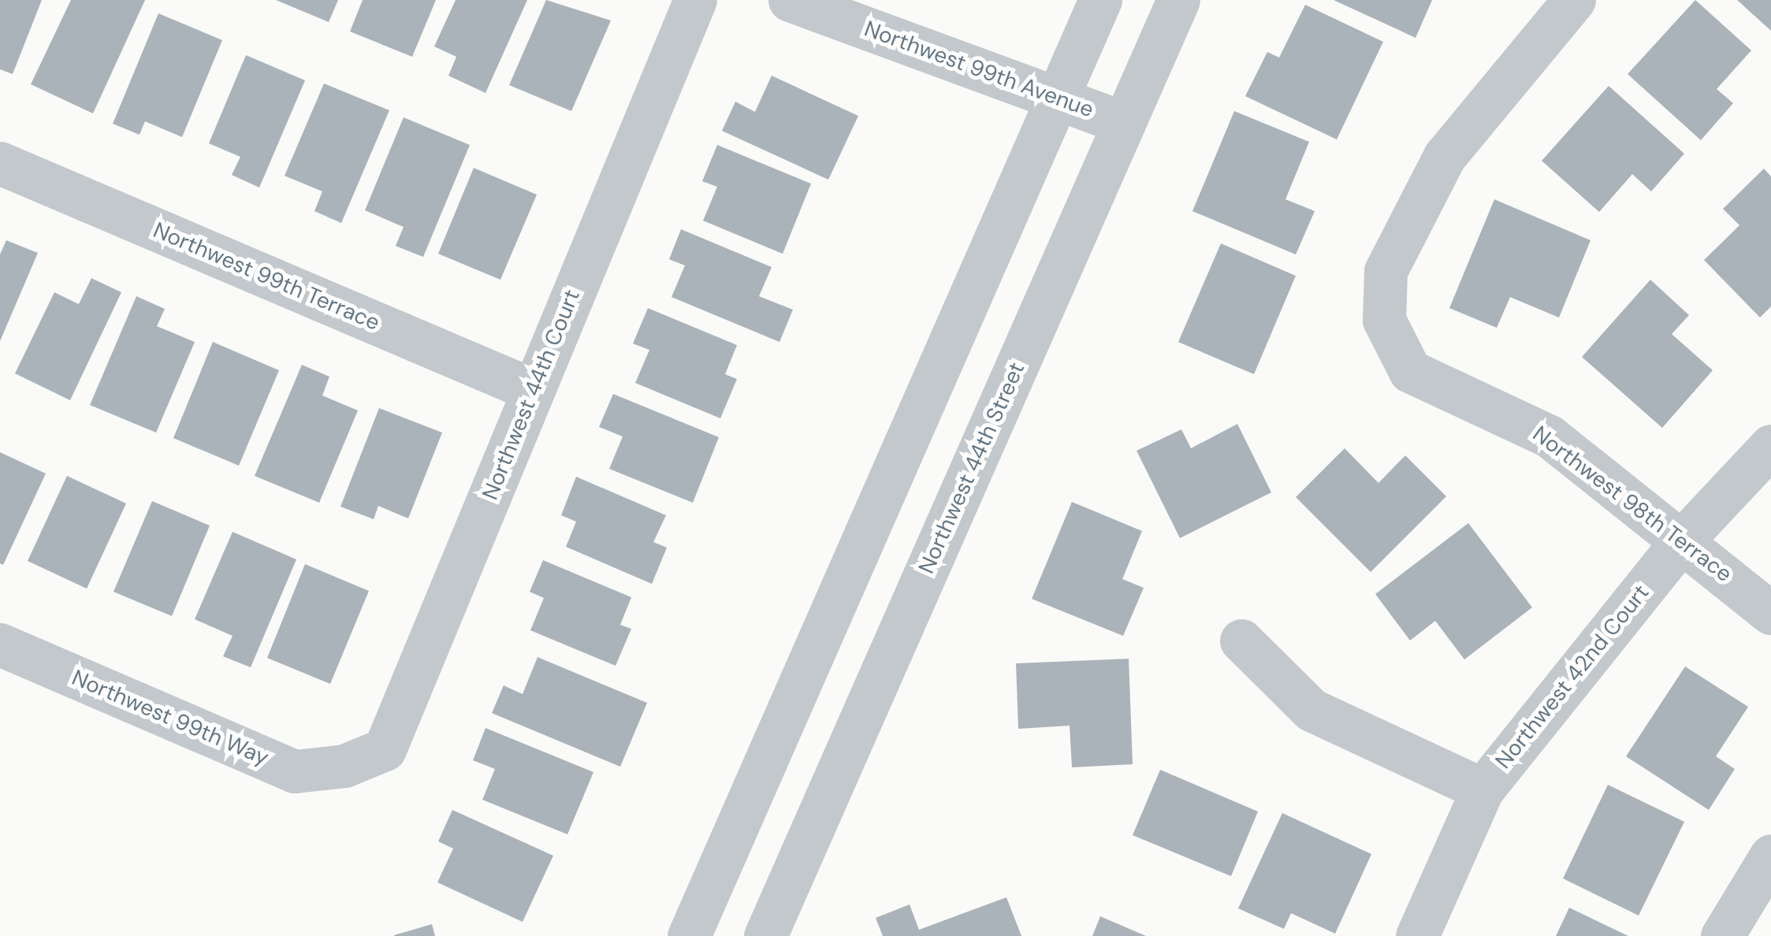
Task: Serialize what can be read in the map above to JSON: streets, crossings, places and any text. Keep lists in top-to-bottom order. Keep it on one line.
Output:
{"streets":{"street":["Northwest 99th Avenue","Northwest 99th Terrace","Northwest 44th Court","Northwest 44th Street","Northwest 98th Terrace","Northwest 42nd Court","Northwest 99th Way"]},"crossings":[["Northwest 99th Avenue","Northwest 44th Street"],["Northwest 99th Terrace","Northwest 44th Court"],["Northwest 44th Court","Northwest 99th Way"],["Northwest 98th Terrace","Northwest 42nd Court"]]}
